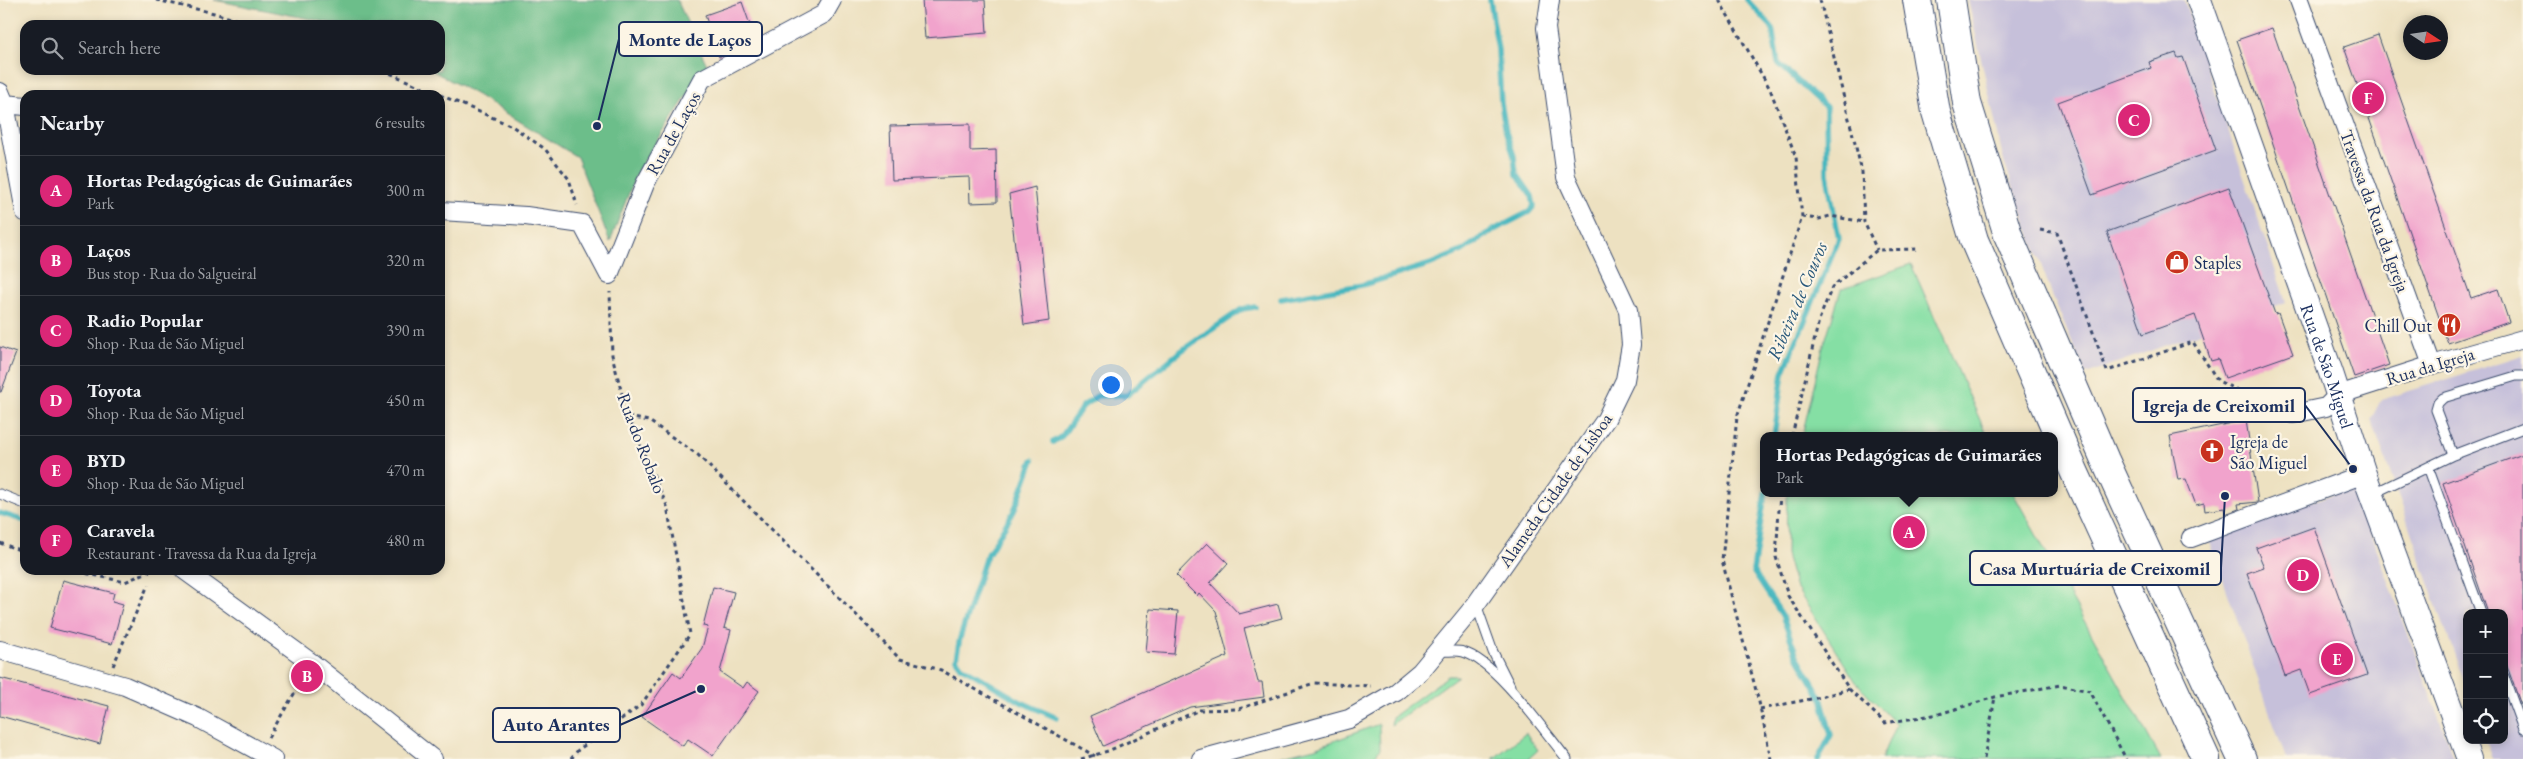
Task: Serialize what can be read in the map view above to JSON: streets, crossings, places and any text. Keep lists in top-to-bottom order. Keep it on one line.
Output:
{"streets":{"main road":["Rua de São Miguel"],"street":["Rua de Laços","Travessa da Rua da Igreja","Rua da Igreja","Alameda Cidade de Lisboa"],"path":["Rua do Robalo"]},"crossings":[["Rua de Laços","Rua do Robalo"],["Travessa da Rua da Igreja","Rua da Igreja"],["Rua de São Miguel","Rua da Igreja"]],"water":["Ribeira de Couros"],"places":{"other":["Monte de Laços","Igreja de Creixomil","Casa Murtuária de Creixomil","Auto Arantes"],"shop":["Staples"],"restaurant":["Chill Out"],"church":["Igreja de São Miguel"]},"north":"right","page":{"search":"Search here","pins":["F","C","A","D","E","B"],"heading":["Nearby","6 results"],"list":[{"mark":"A","name":"Hortas Pedagógicas de Guimarães","note":"Park","value":"300 m"},{"mark":"B","name":"Laços","note":"Bus stop · Rua do Salgueiral","value":"320 m"},{"mark":"C","name":"Radio Popular","note":"Shop · Rua de São Miguel","value":"390 m"},{"mark":"D","name":"Toyota","note":"Shop · Rua de São Miguel","value":"450 m"},{"mark":"E","name":"BYD","note":"Shop · Rua de São Miguel","value":"470 m"},{"mark":"F","name":"Caravela","note":"Restaurant · Travessa da Rua da Igreja","value":"480 m"}],"popup":["Hortas Pedagógicas de Guimarães","Park"],"map_buttons":["+","−"]}}
